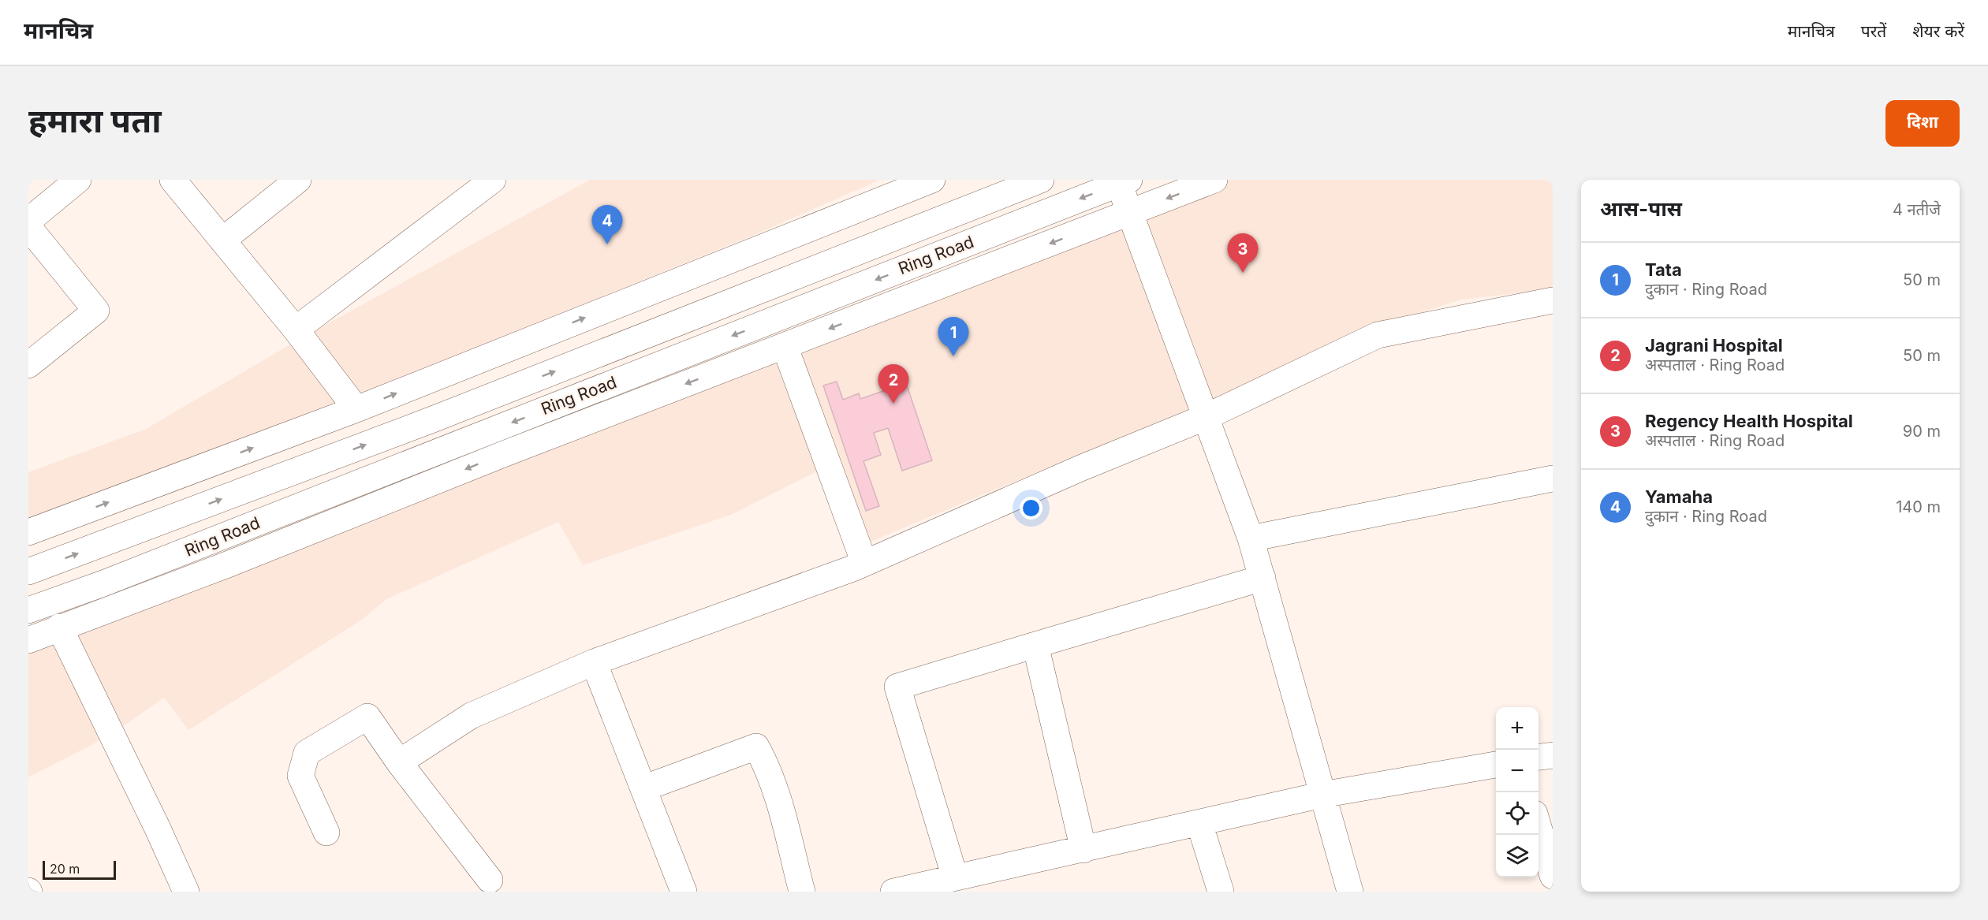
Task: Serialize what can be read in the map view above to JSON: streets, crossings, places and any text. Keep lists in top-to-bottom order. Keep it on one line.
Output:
{"streets":{"main road":["Ring Road"]},"scale_bar":"20 m","page":{"header":"मानचित्र","nav":["मानचित्र","परतें","शेयर करें"],"title":"हमारा पता","buttons":"दिशा","heading":["आस-पास","4 नतीजे"],"pins":["4","3","1","2"],"list":[{"mark":"1","name":"Tata","note":"दुकान · Ring Road","value":"50 m"},{"mark":"2","name":"Jagrani Hospital","note":"अस्पताल · Ring Road","value":"50 m"},{"mark":"3","name":"Regency Health Hospital","note":"अस्पताल · Ring Road","value":"90 m"},{"mark":"4","name":"Yamaha","note":"दुकान · Ring Road","value":"140 m"}],"map_buttons":["+","−"],"scale":"20 m"}}
